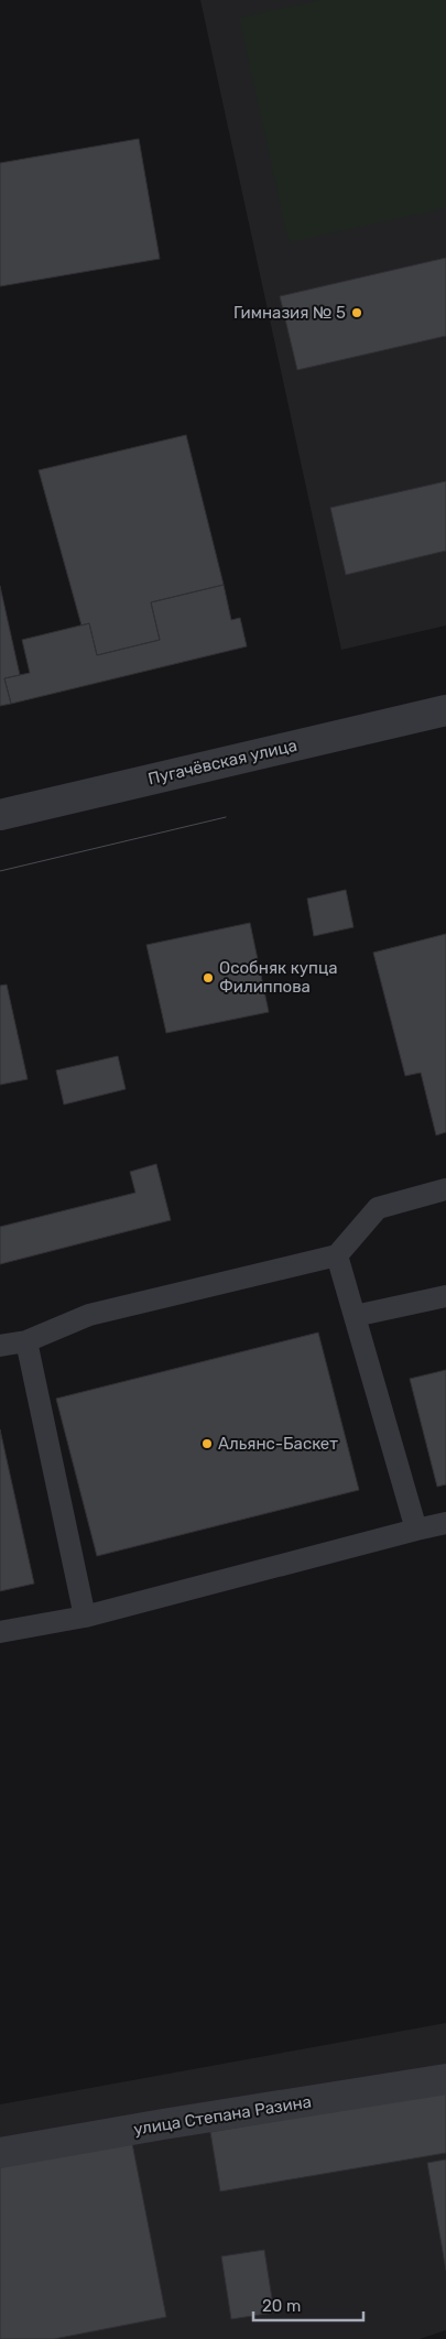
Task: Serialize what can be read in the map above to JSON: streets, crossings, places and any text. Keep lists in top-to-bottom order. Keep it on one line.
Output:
{"streets":{"street":["Пугачёвская улица","улица Степана Разина"]},"places":["Гимназия № 5","Особняк купца Филиппова","Альянс-Баскет"],"scale_bar":"20 m"}
